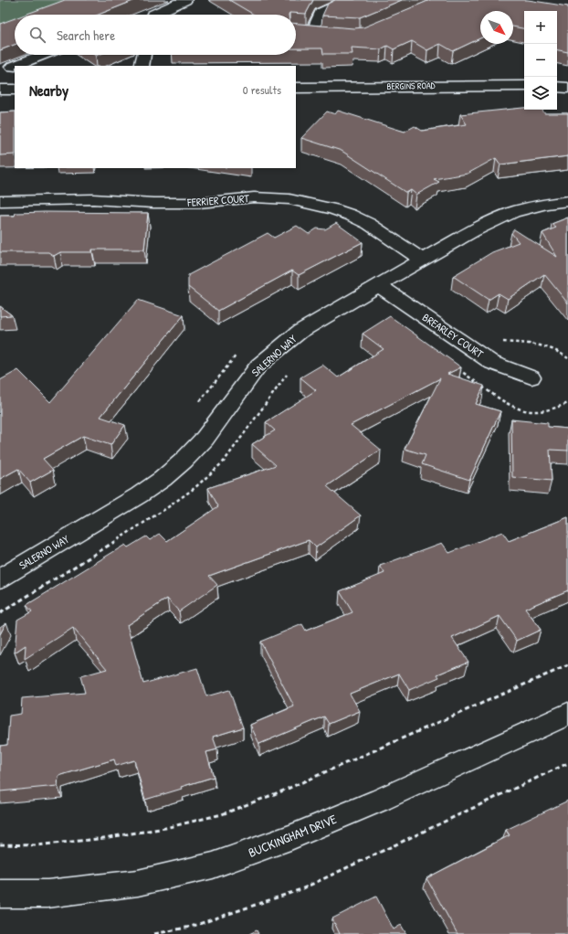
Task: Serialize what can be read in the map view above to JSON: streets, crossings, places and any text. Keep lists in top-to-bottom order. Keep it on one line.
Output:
{"streets":{"street":["BERGINS ROAD","FERRIER COURT","BREARLEY COURT","SALERNO WAY","BUCKINGHAM DRIVE"]},"crossings":[["FERRIER COURT","SALERNO WAY"],["BREARLEY COURT","SALERNO WAY"]],"north":"bottom right","page":{"map_buttons":["+","−"],"search":"Search here","heading":["Nearby","0 results"]}}
